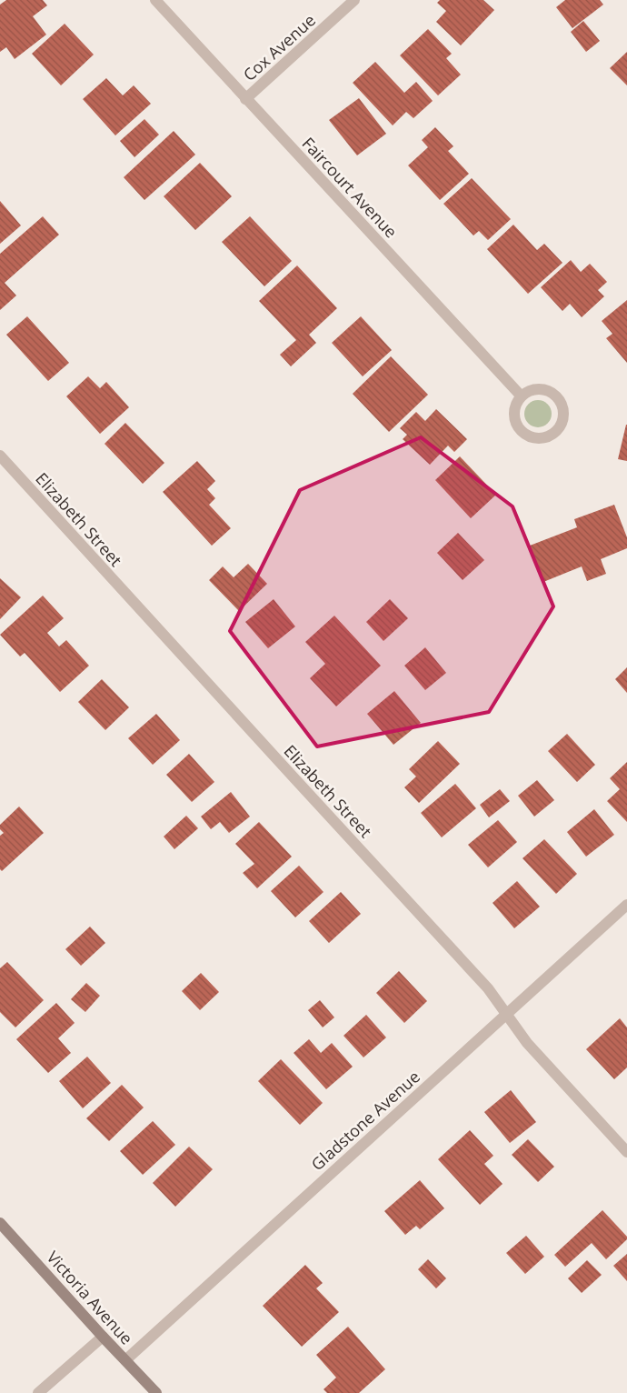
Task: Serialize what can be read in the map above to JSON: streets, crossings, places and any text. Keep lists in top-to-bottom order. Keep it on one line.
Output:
{"streets":{"street":["Cox Avenue","Faircourt Avenue","Elizabeth Street","Gladstone Avenue","Victoria Avenue"]},"crossings":[["Cox Avenue","Faircourt Avenue"],["Elizabeth Street","Gladstone Avenue"],["Gladstone Avenue","Victoria Avenue"]]}
